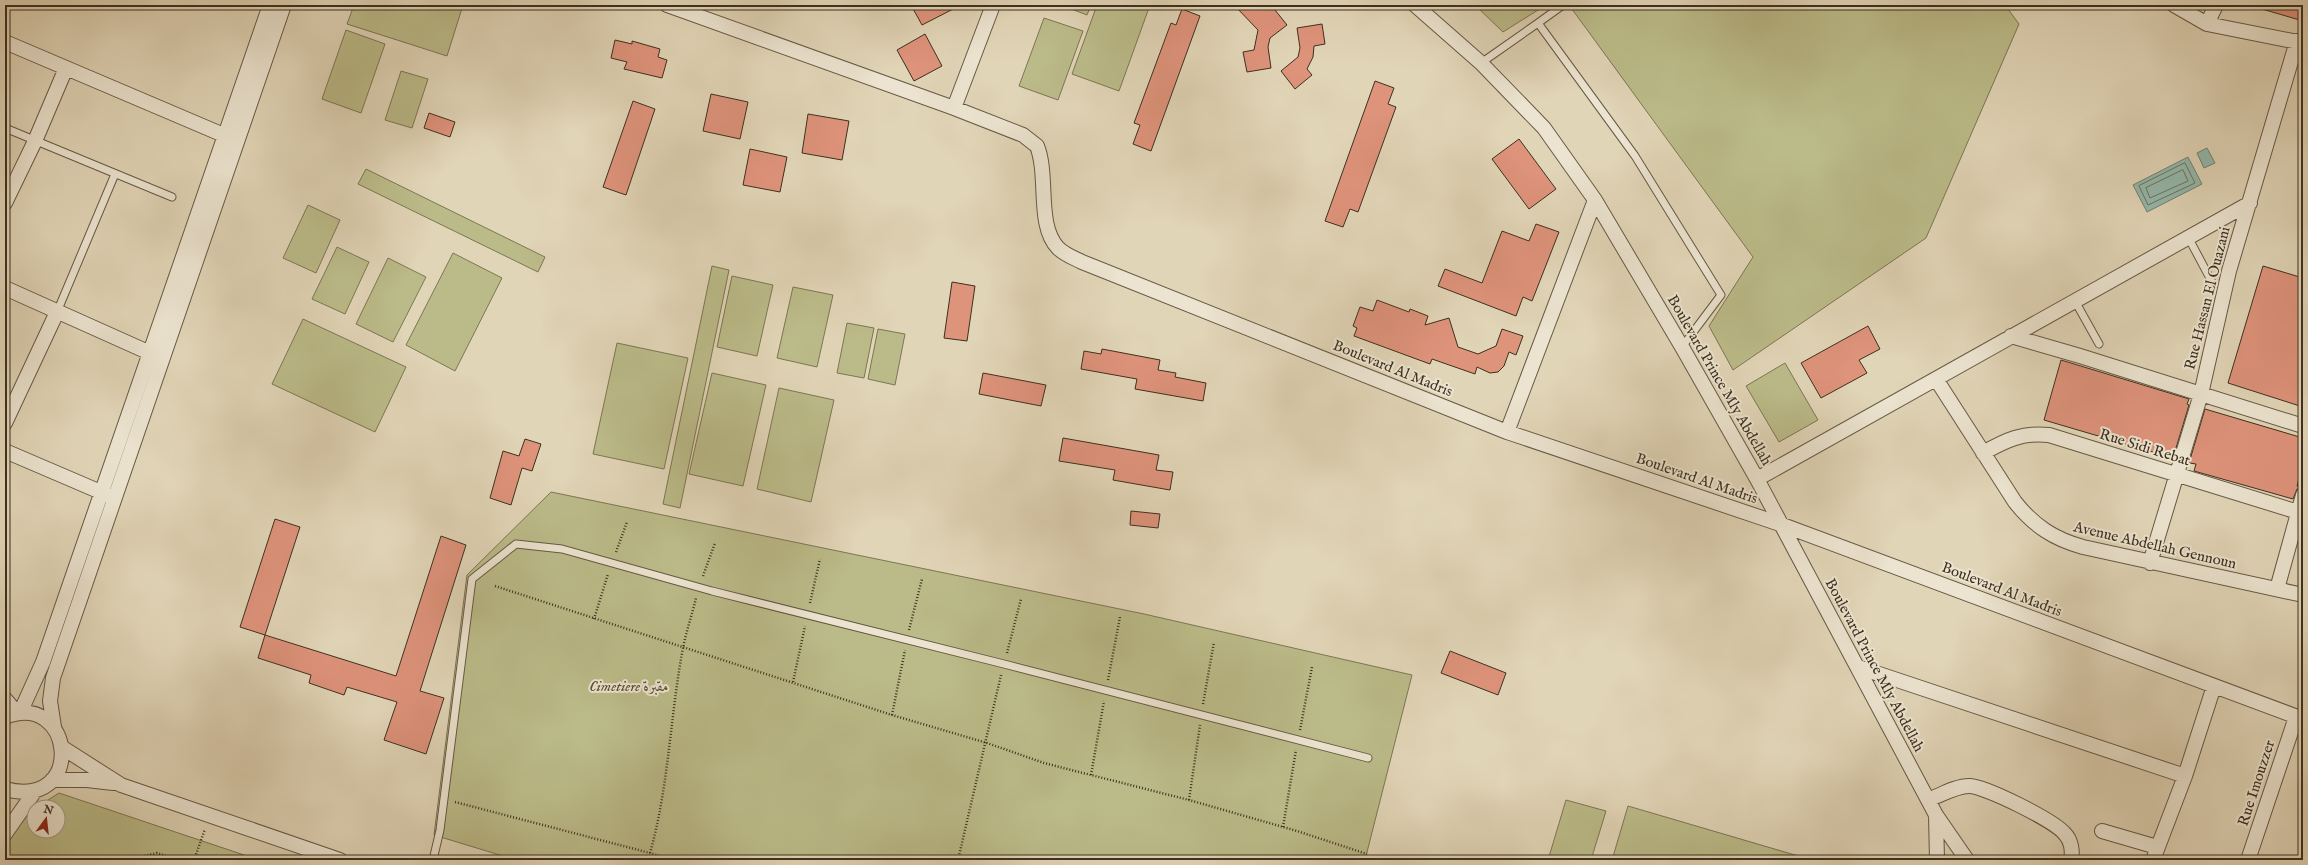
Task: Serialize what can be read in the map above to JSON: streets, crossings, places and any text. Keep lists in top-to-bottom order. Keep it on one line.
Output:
{"streets":{"street":["Rue Hassan El Ouazani","Boulevard Al Madris","Boulevard Prince Mly Abdellah","Rue Sidi Rebat","Avenue Abdellah Gennoun","Rue Imouzzer"]},"crossings":[["Rue Hassan El Ouazani","Rue Sidi Rebat"],["Rue Hassan El Ouazani","Avenue Abdellah Gennoun"],["Boulevard Al Madris","Boulevard Prince Mly Abdellah"],["Boulevard Al Madris","Rue Imouzzer"],["Rue Sidi Rebat","Avenue Abdellah Gennoun"]],"parks":["Cimetiere مقبرة"],"north":"top"}
